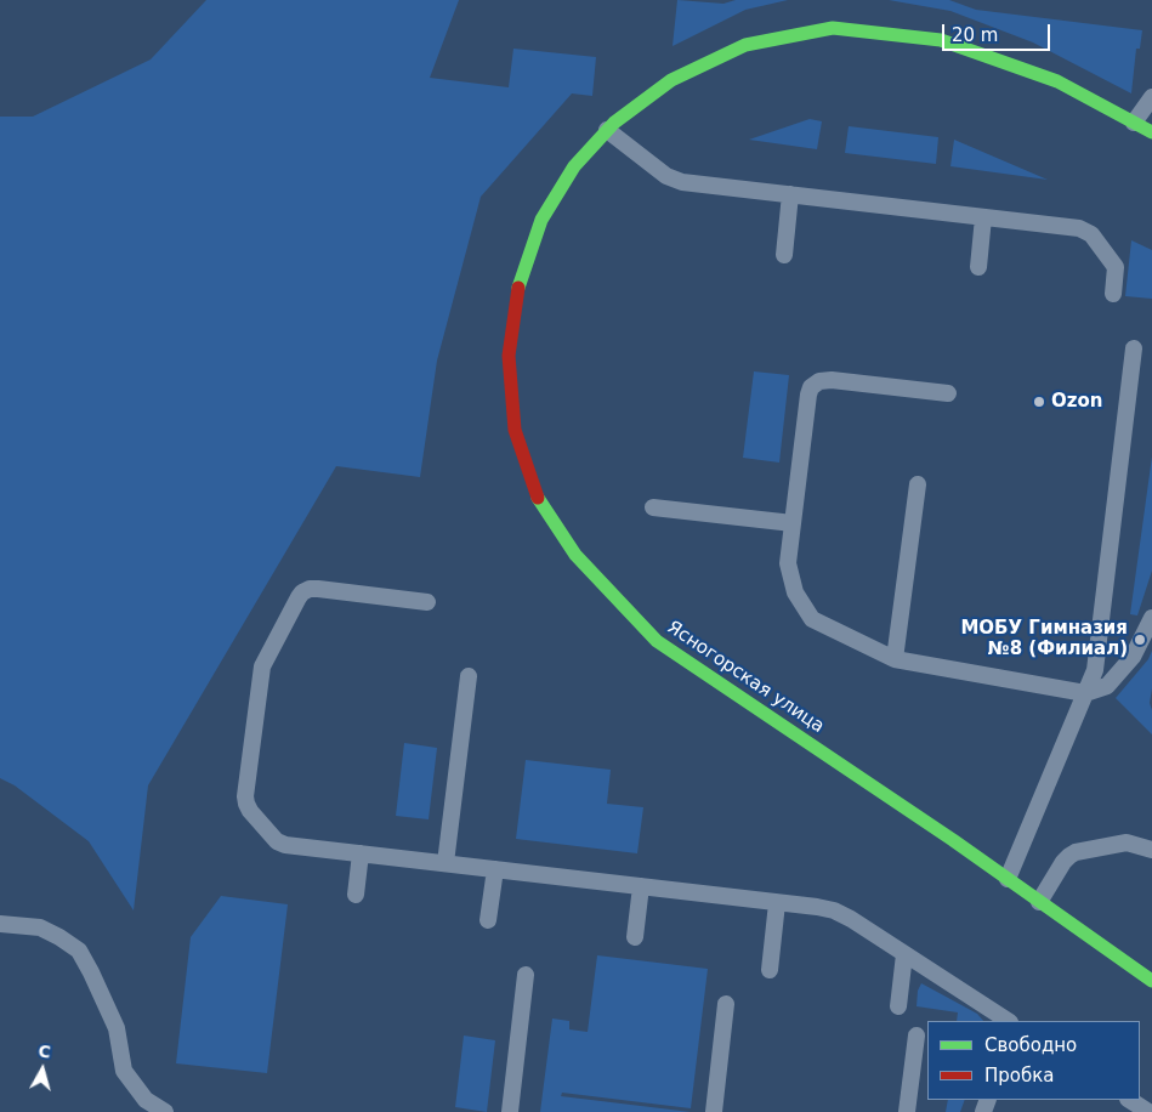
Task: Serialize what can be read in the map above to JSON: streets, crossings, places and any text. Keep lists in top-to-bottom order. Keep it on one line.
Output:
{"streets":{"street":["Ясногорская улица"]},"places":["Ozon","МОБУ Гимназия №8 (Филиал)"],"legend":["Свободно","Пробка"],"scale_bar":"20 m","north":"top"}
